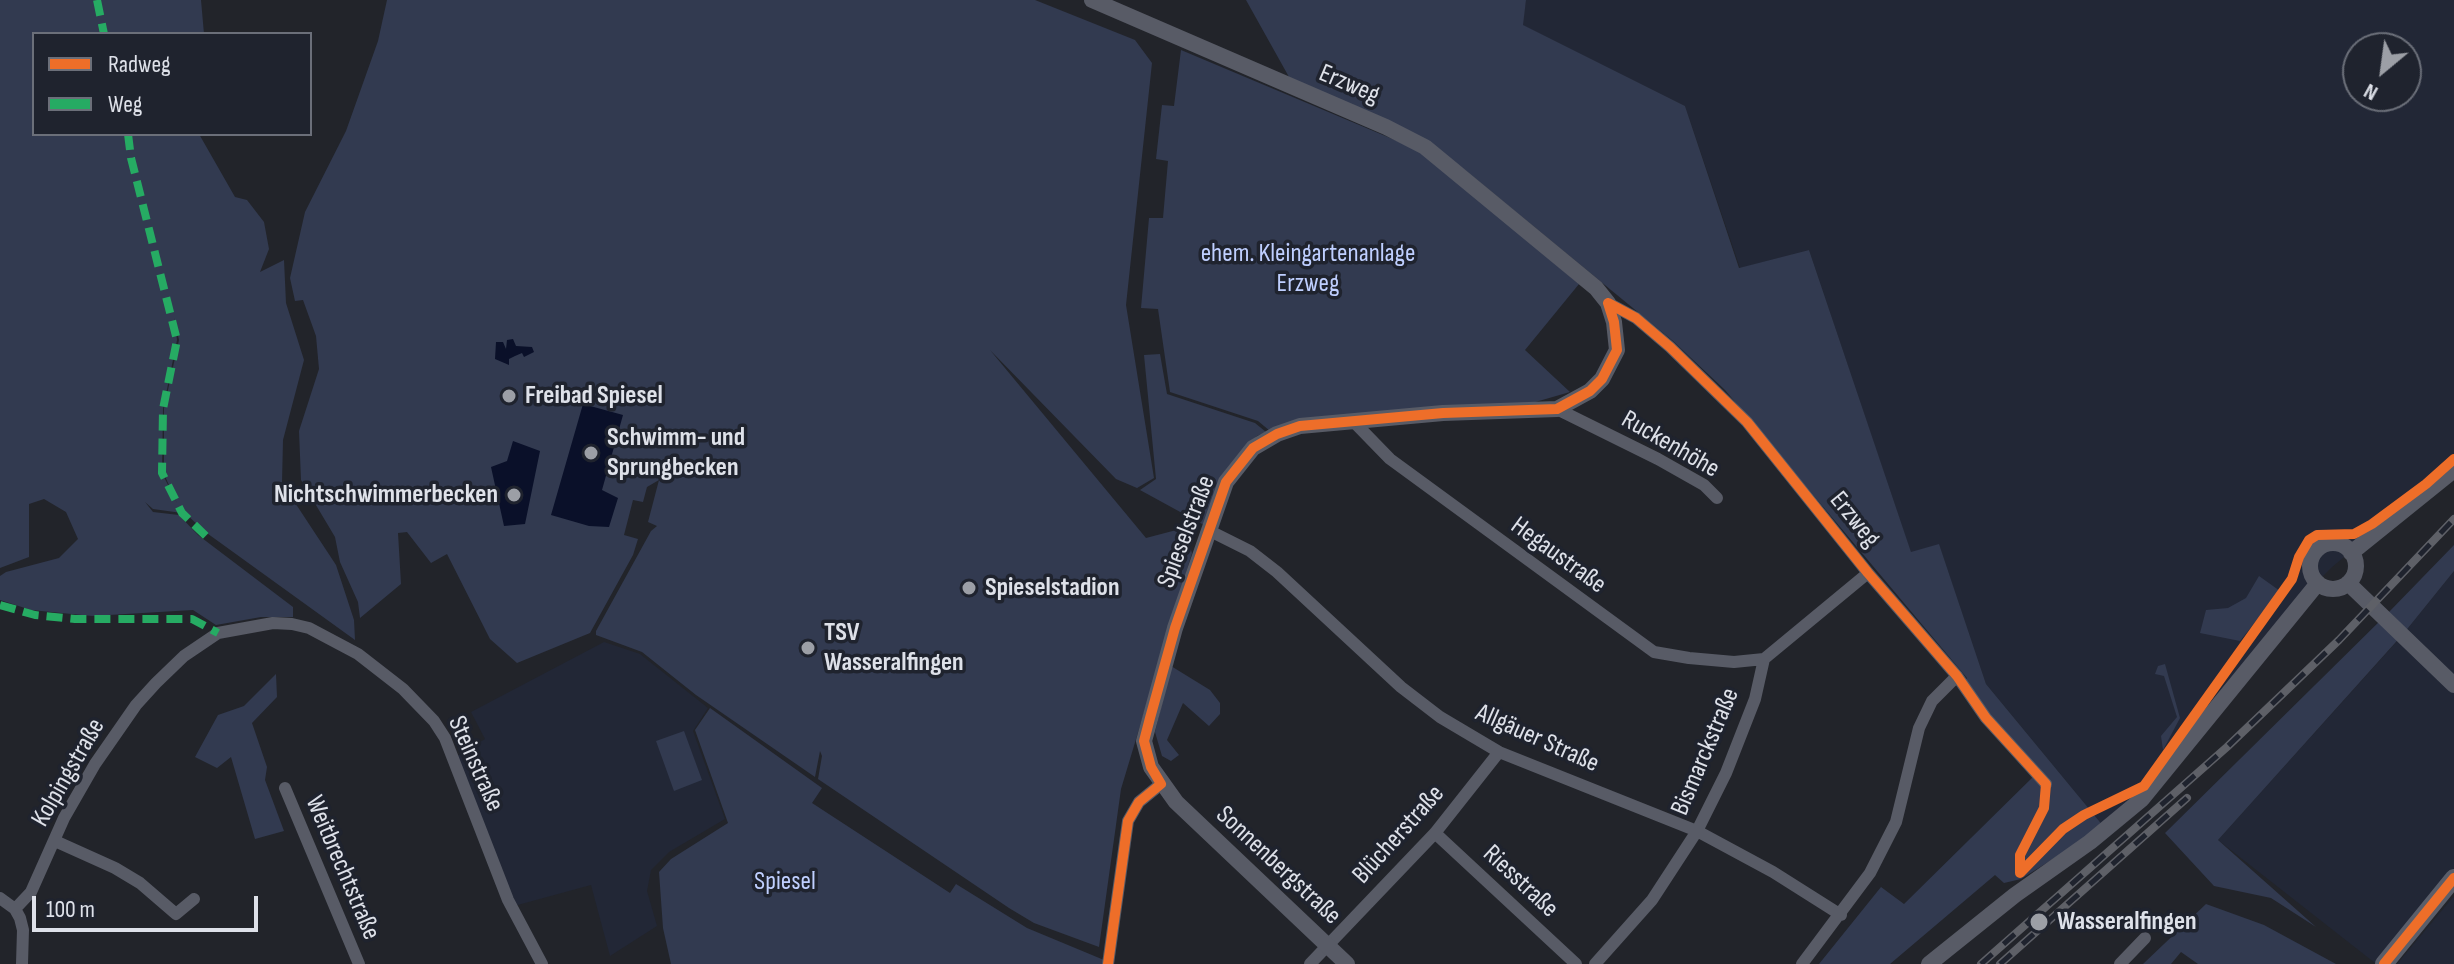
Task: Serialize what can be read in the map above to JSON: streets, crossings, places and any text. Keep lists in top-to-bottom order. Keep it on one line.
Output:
{"streets":{"street":["Erzweg","Ruckenhöhe","Spieselstraße","Hegaustraße","Allgäuer Straße","Bismarckstraße","Steinstraße","Kolpingstraße","Blücherstraße","Sonnenbergstraße","Weitbrechtstraße","Riesstraße"]},"crossings":[["Erzweg","Spieselstraße"],["Ruckenhöhe","Spieselstraße"],["Spieselstraße","Hegaustraße"],["Spieselstraße","Allgäuer Straße"],["Spieselstraße","Sonnenbergstraße"],["Hegaustraße","Bismarckstraße"],["Allgäuer Straße","Bismarckstraße"],["Allgäuer Straße","Blücherstraße"],["Steinstraße","Kolpingstraße"],["Blücherstraße","Sonnenbergstraße"],["Blücherstraße","Riesstraße"]],"parks":["ehem. Kleingartenanlage Erzweg","Spiesel"],"places":["Freibad Spiesel","Schwimm- und Sprungbecken","Nichtschwimmerbecken","Spieselstadion","TSV Wasseralfingen","Wasseralfingen"],"legend":["Radweg","Weg"],"scale_bar":"100 m","north":"bottom left"}
